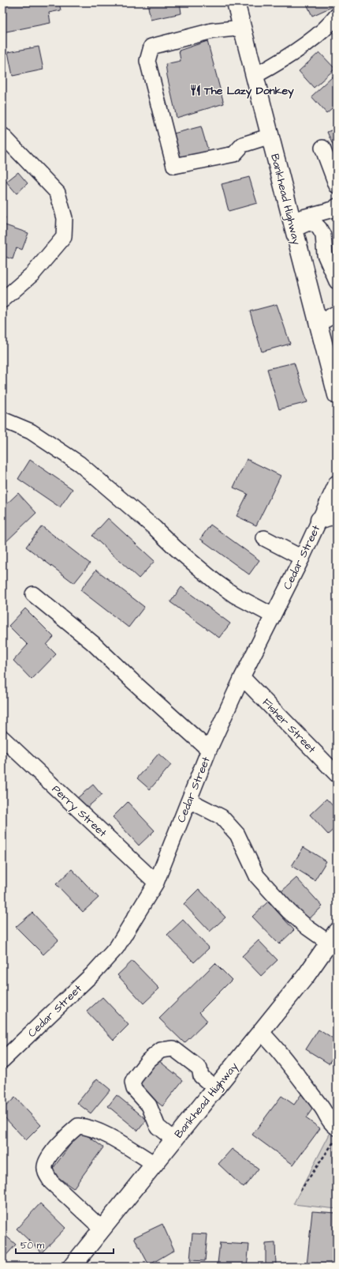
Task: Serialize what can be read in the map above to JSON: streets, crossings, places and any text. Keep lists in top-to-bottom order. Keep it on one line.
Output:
{"streets":{"main road":["Bankhead Highway"],"street":["Cedar Street","Fisher Street","Perry Street"]},"crossings":[["Cedar Street","Fisher Street"],["Cedar Street","Perry Street"]],"places":{"restaurant":["The Lazy Donkey"]},"scale_bar":"50 m"}
